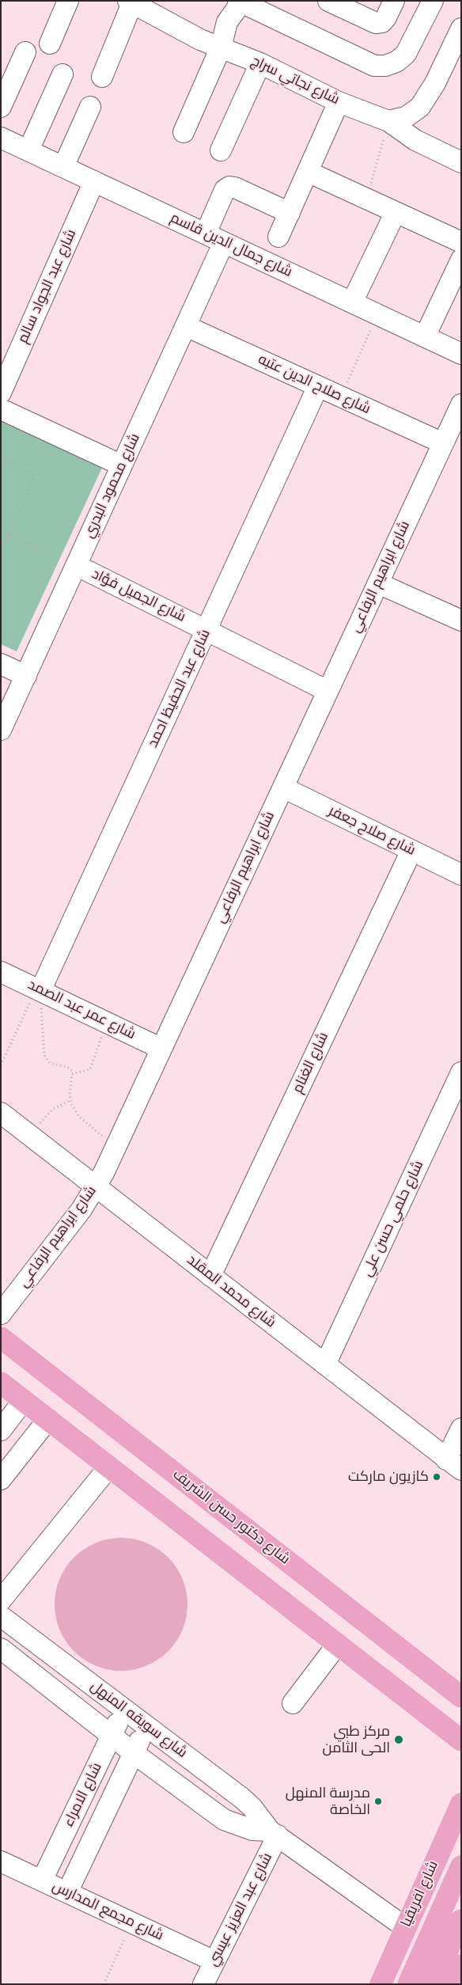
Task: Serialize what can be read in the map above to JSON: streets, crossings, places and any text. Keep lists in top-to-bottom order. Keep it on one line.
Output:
{"streets":{"main road":["شارع دكتور حسن الشريف","شارع افريقيا"],"street":["شارع نجاتي سراج","شارع جمال الدين قاسم","شارع عبد الجواد سالم","شارع صلاح الدين عتبه","شارع محمود البدري","شارع ابراهيم الرفاعي","شارع الجميل فؤاد","شارع عبد الحفيظ احمد","شارع صلاح جعفر","شارع عمر عبد الصمد","شارع الغنام","شارع حلمي حسن علي","شارع محمد المقلد","شارع سويقه المنهل","شارع الامراء","شارع عبد العزيز عيسي","شارع مجمع المدارس"]},"crossings":[["شارع جمال الدين قاسم","شارع عبد الجواد سالم"],["شارع جمال الدين قاسم","شارع محمود البدري"],["شارع صلاح الدين عتبه","شارع محمود البدري"],["شارع صلاح الدين عتبه","شارع ابراهيم الرفاعي"],["شارع صلاح الدين عتبه","شارع عبد الحفيظ احمد"],["شارع محمود البدري","شارع الجميل فؤاد"],["شارع ابراهيم الرفاعي","شارع الجميل فؤاد"],["شارع ابراهيم الرفاعي","شارع صلاح جعفر"],["شارع ابراهيم الرفاعي","شارع عمر عبد الصمد"],["شارع ابراهيم الرفاعي","شارع محمد المقلد"],["شارع الجميل فؤاد","شارع عبد الحفيظ احمد"],["شارع عبد الحفيظ احمد","شارع عمر عبد الصمد"],["شارع صلاح جعفر","شارع الغنام"],["شارع الغنام","شارع محمد المقلد"],["شارع حلمي حسن علي","شارع محمد المقلد"],["شارع سويقه المنهل","شارع الامراء"],["شارع سويقه المنهل","شارع افريقيا"],["شارع سويقه المنهل","شارع عبد العزيز عيسي"],["شارع الامراء","شارع مجمع المدارس"],["شارع عبد العزيز عيسي","شارع مجمع المدارس"]],"places":["كازيون ماركت","مركز طبي الحى الثامن","مدرسة المنهل الخاصة"]}
